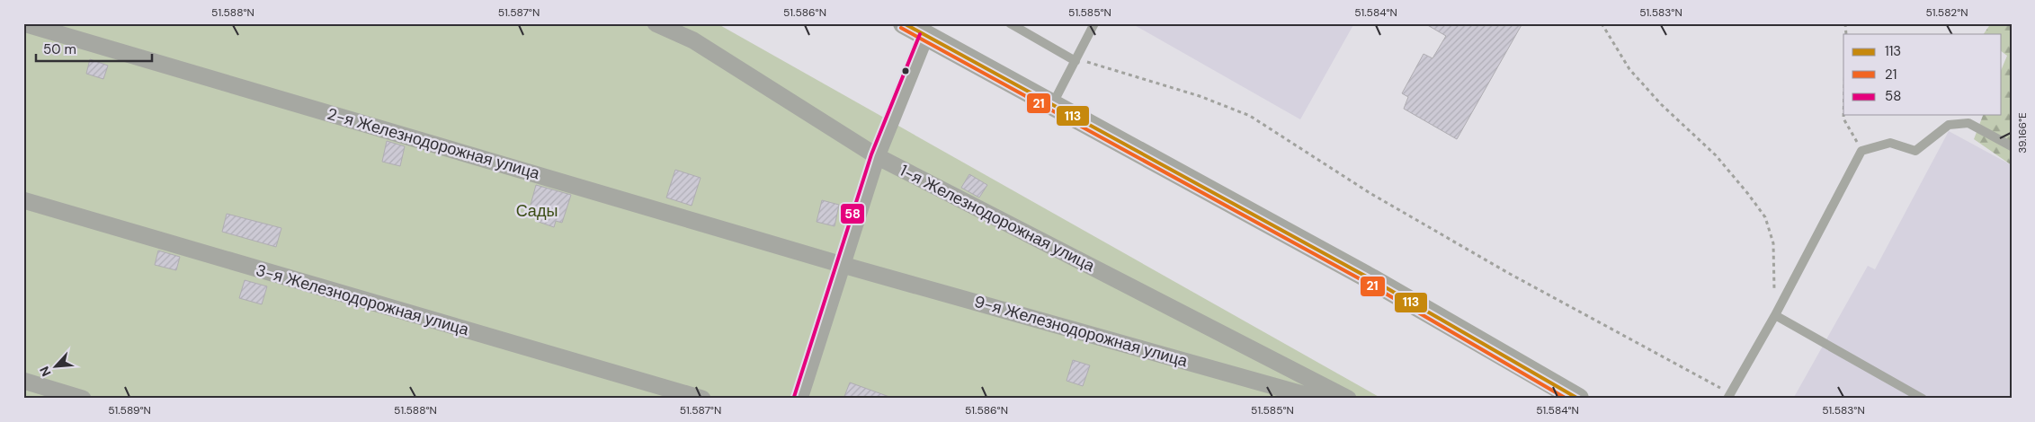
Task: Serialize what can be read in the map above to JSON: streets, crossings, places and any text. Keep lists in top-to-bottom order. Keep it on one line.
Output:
{"streets":{"street":["2-я Железнодорожная улица","1-я Железнодорожная улица","3-я Железнодорожная улица","9-я Железнодорожная улица"]},"crossings":[["2-я Железнодорожная улица","9-я Железнодорожная улица"]],"parks":["Сады"],"lines":["transit line 113","transit line 21","transit line 58"],"legend":["113","21","58"],"scale_bar":"50 m","north":"bottom left","coordinates":["51.588°N","51.587°N","51.586°N","51.585°N","51.584°N","51.583°N","51.582°N","39.166°E","51.589°N"]}
